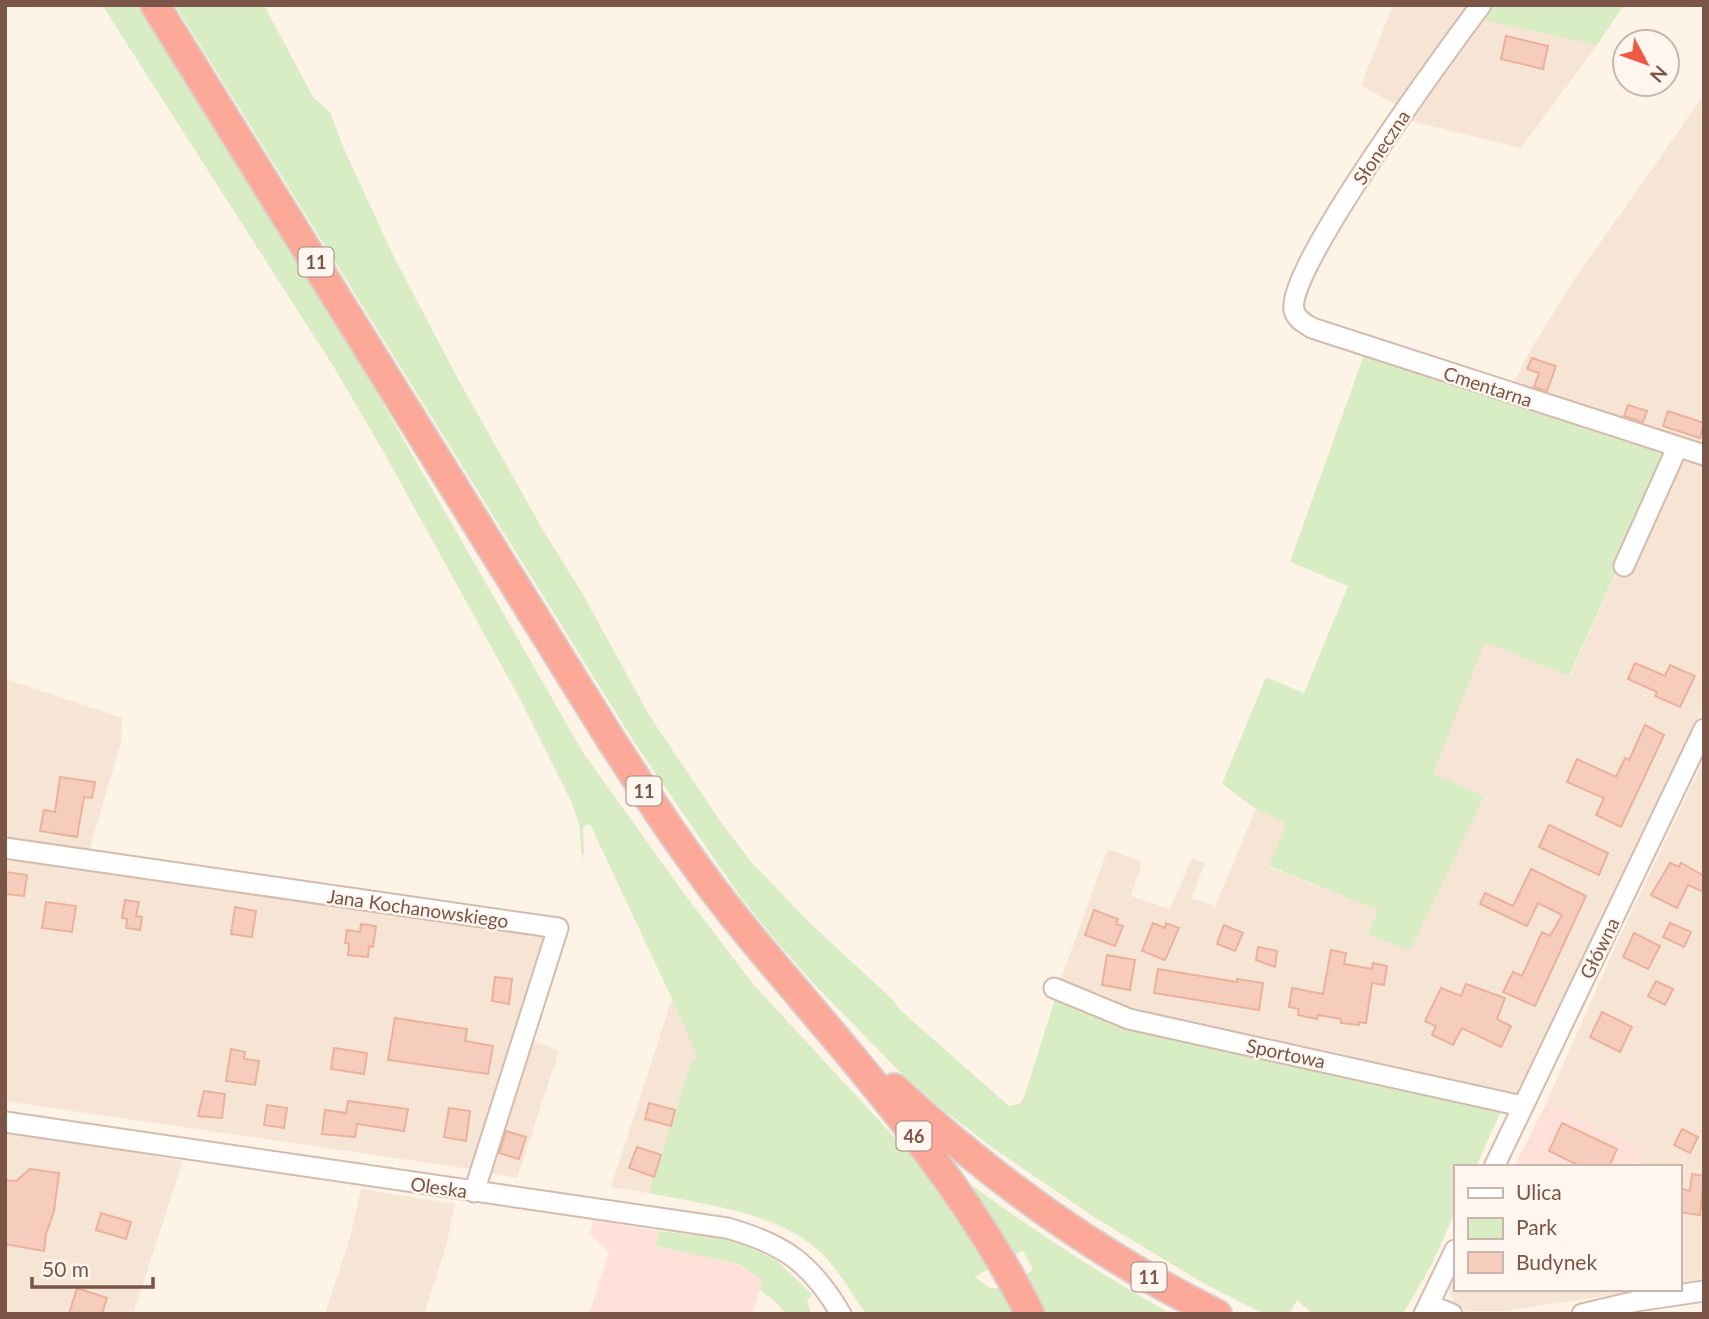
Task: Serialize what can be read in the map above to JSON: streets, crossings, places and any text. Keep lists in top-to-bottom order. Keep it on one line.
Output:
{"streets":{"highway":["11","46"],"street":["Słoneczna","Cmentarna","Jana Kochanowskiego","Główna","Sportowa","Oleska"]},"crossings":[["Słoneczna","Cmentarna"],["11","46"],["Jana Kochanowskiego","Oleska"],["Główna","Sportowa"]],"legend":["Ulica","Park","Budynek"],"scale_bar":"50 m","north":"bottom right"}
